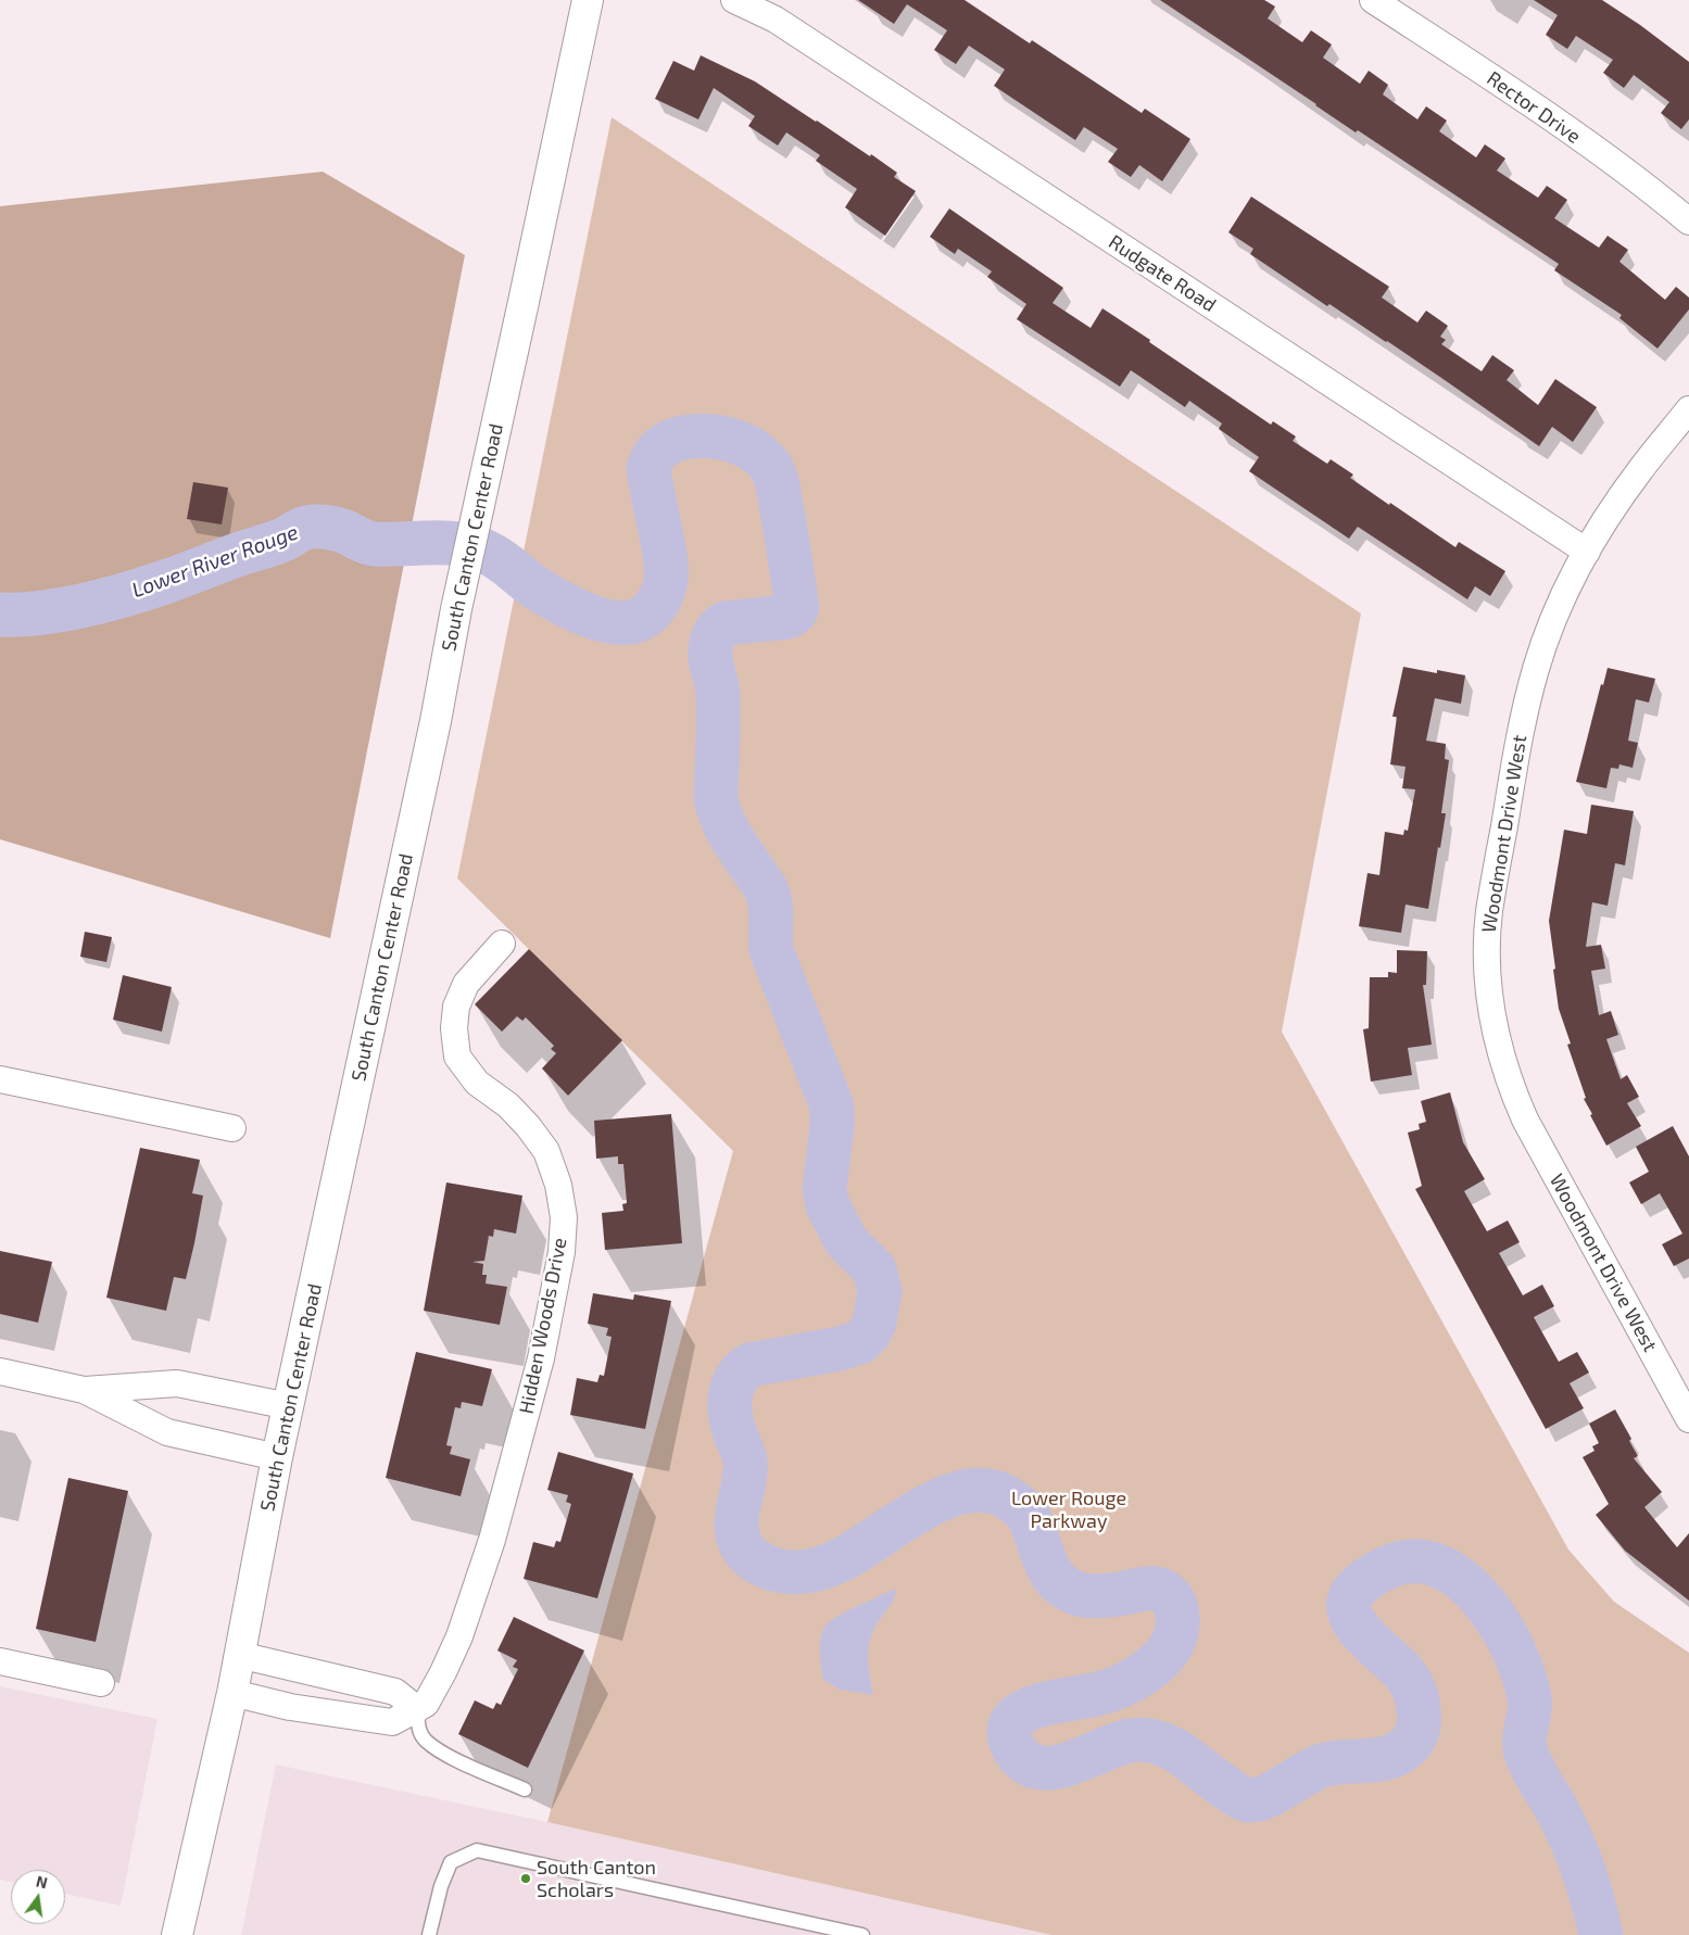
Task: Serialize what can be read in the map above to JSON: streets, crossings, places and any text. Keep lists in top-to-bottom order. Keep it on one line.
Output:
{"streets":{"main road":["South Canton Center Road"],"street":["Rector Drive","Rudgate Road","Woodmont Drive West","Hidden Woods Drive"]},"crossings":[["Rudgate Road","Woodmont Drive West"],["South Canton Center Road","Hidden Woods Drive"]],"water":["Lower River Rouge"],"parks":["Lower Rouge Parkway"],"places":["South Canton Scholars"],"north":"top"}
